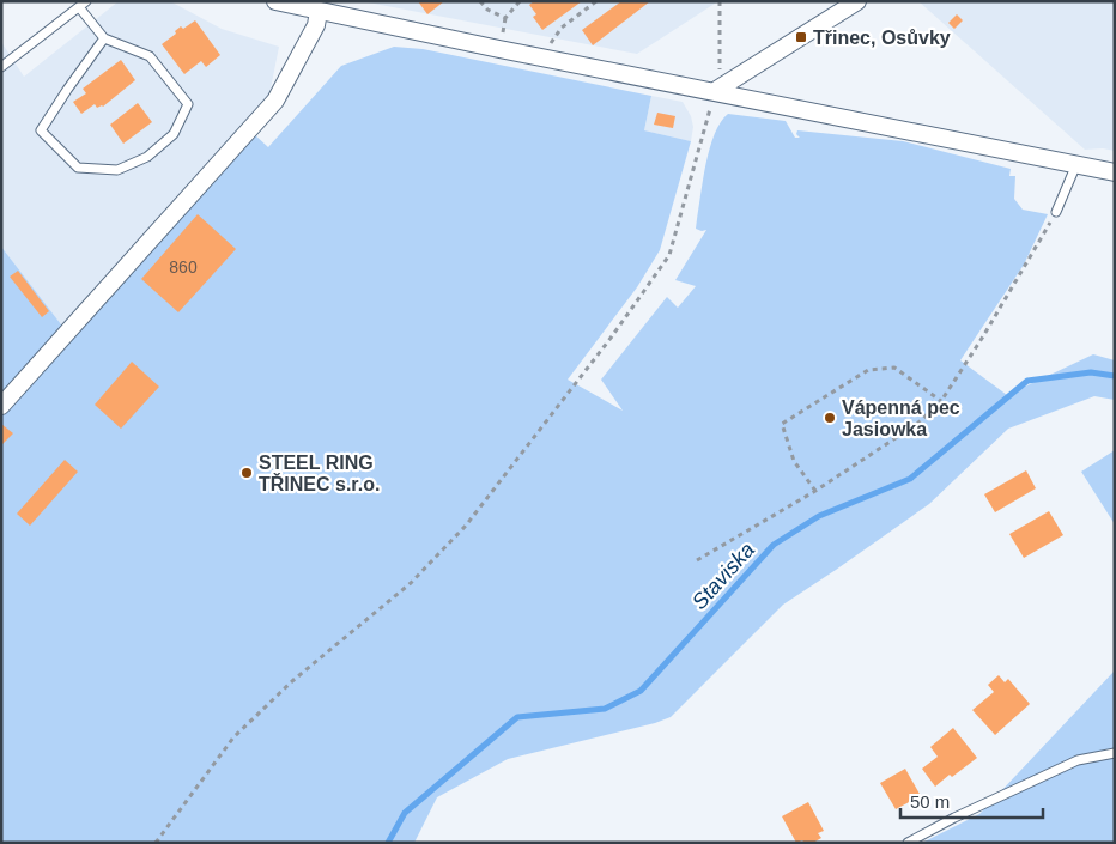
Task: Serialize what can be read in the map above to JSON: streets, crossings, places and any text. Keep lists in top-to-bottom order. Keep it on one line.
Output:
{"water":["Staviska"],"places":{"transit":["Třinec, Osůvky"],"other":["Vápenná pec Jasiowka","STEEL RING TŘINEC s.r.o."]},"house_numbers":["860"],"scale_bar":"50 m"}
